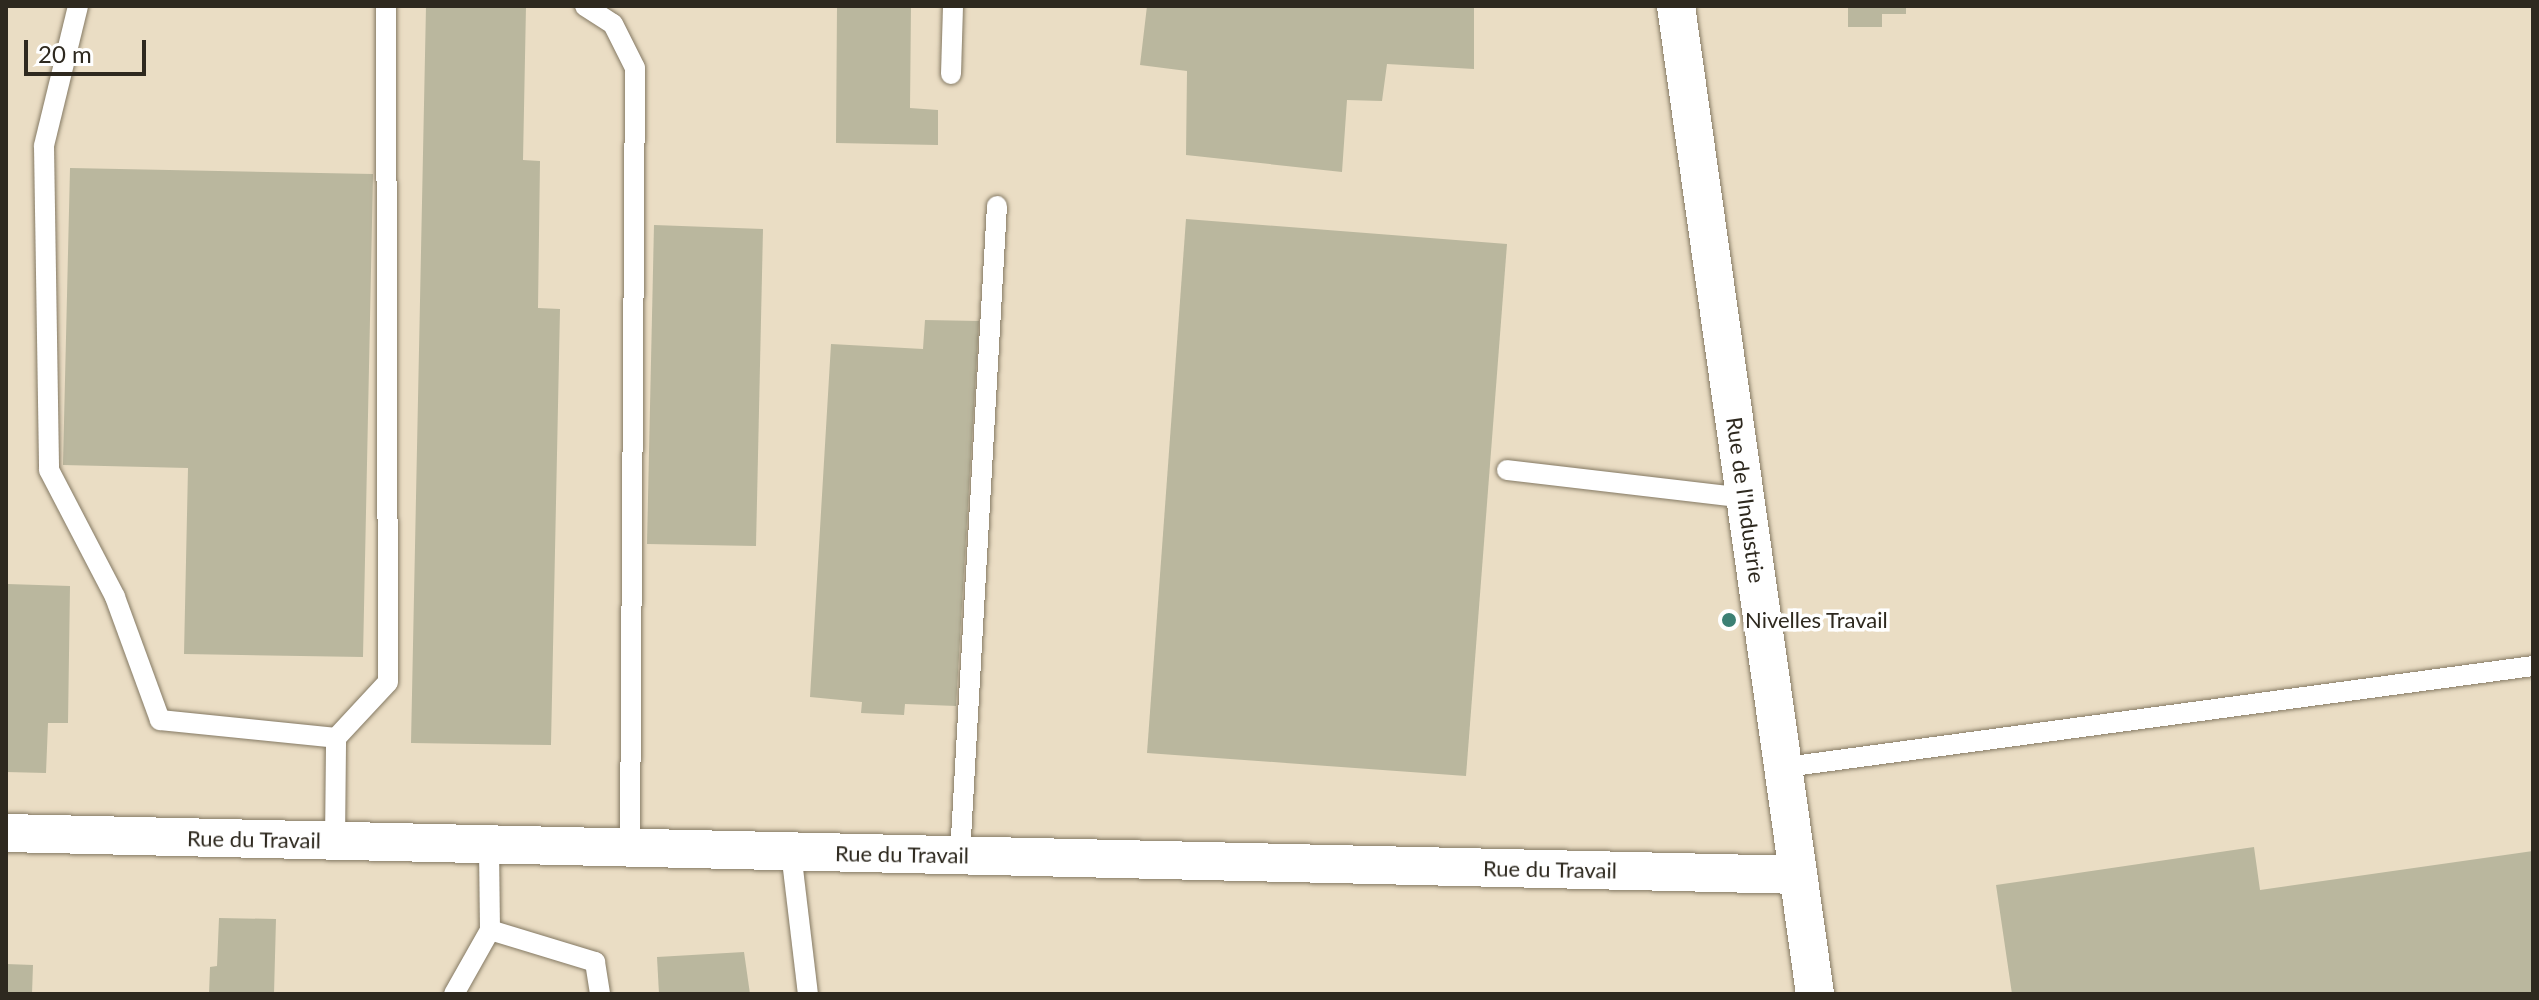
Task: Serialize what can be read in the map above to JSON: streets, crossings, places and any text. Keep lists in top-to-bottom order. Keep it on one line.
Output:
{"streets":{"street":["Rue de l'Industrie","Rue du Travail"]},"crossings":[["Rue de l'Industrie","Rue du Travail"]],"places":["Nivelles Travail"],"scale_bar":"20 m"}
